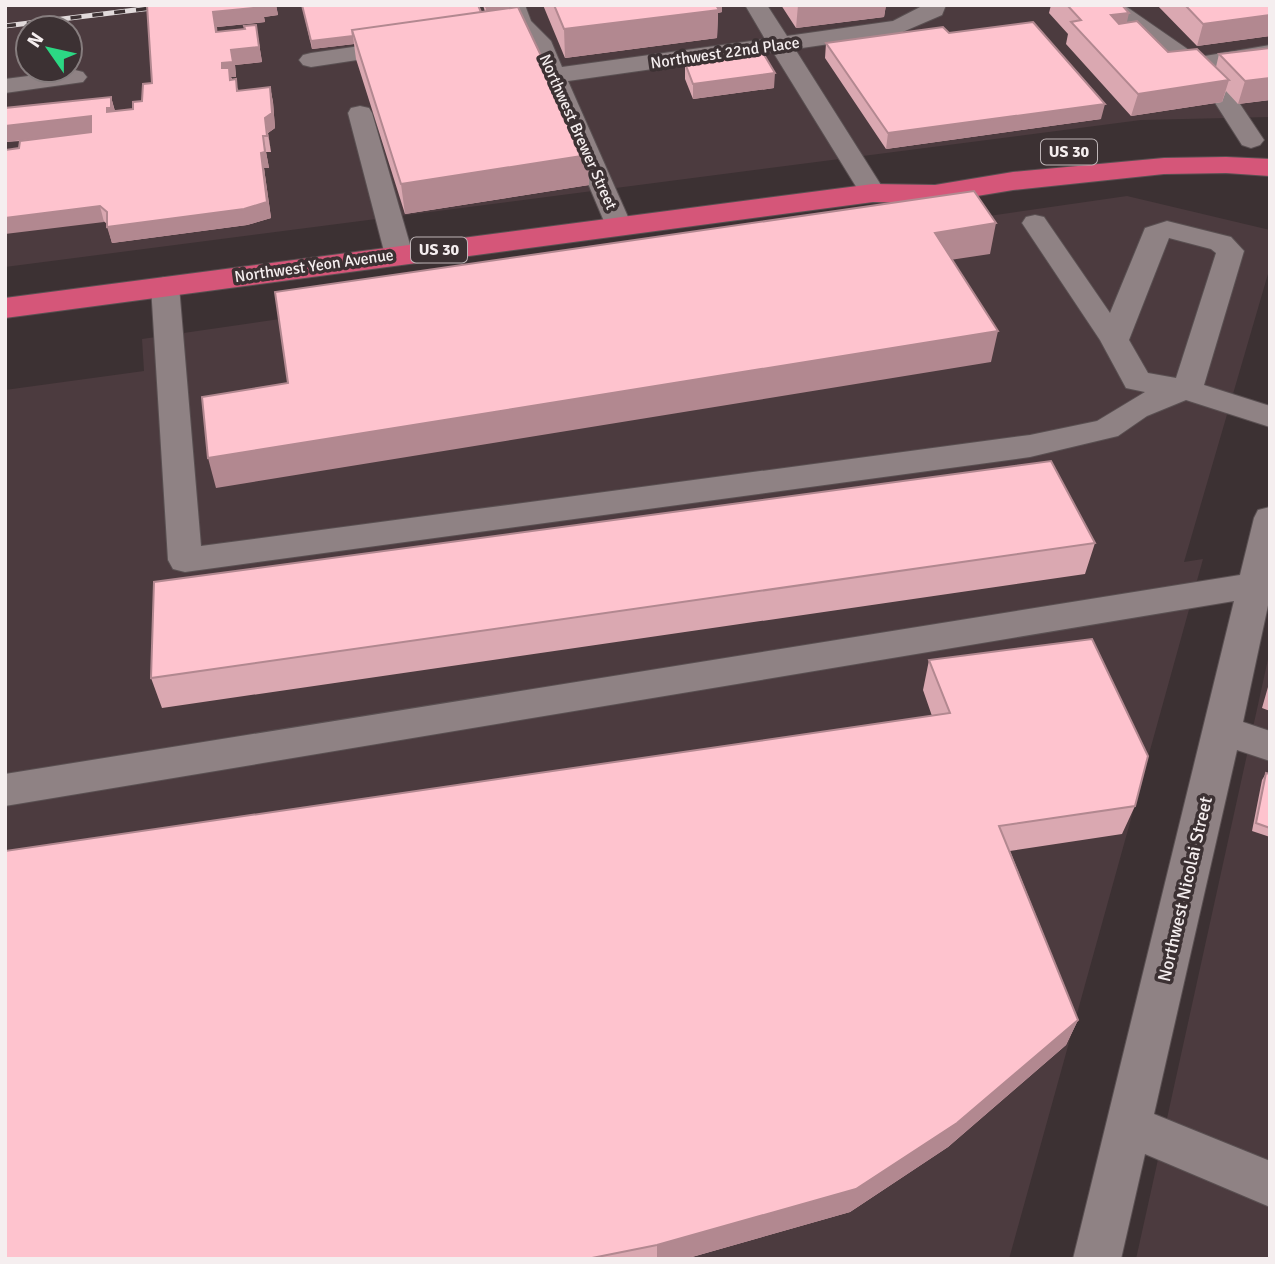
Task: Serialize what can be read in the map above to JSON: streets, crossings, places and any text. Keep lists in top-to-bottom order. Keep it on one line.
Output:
{"streets":{"highway":["US 30","Northwest Yeon Avenue"],"street":["Northwest 22nd Place","Northwest Brewer Street","Northwest Nicolai Street"]},"crossings":[["Northwest 22nd Place","Northwest Brewer Street"],["Northwest Brewer Street","Northwest Yeon Avenue"]],"north":"top left"}
